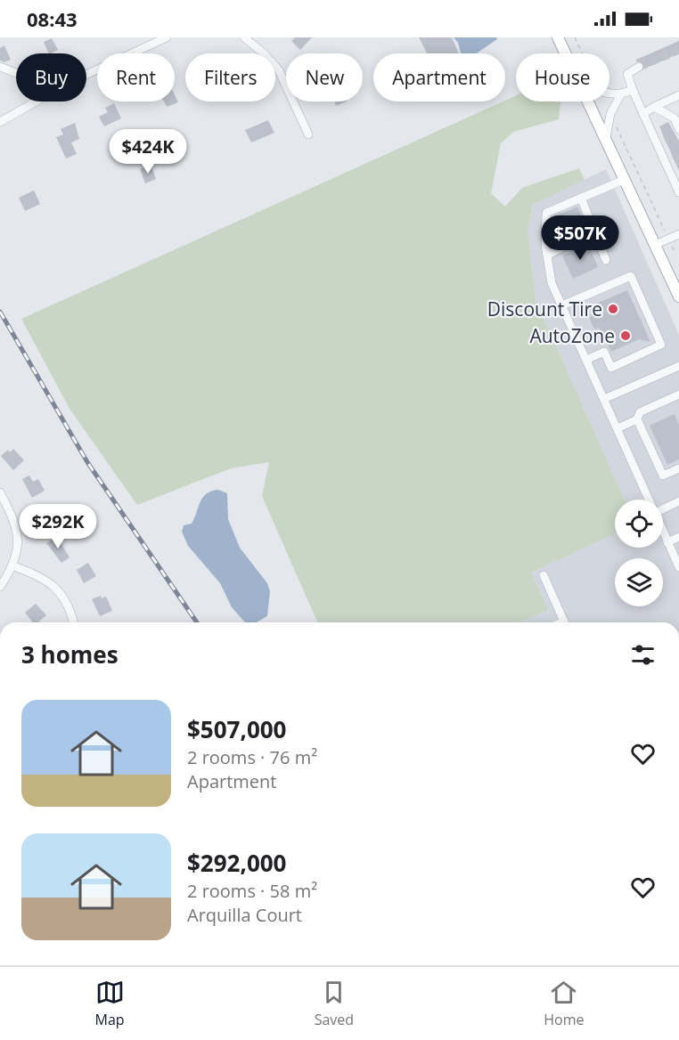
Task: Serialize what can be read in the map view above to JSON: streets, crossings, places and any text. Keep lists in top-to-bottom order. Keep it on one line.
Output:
{"places":["Discount Tire","AutoZone"],"page":{"status":"08:43","chip":["Buy","Rent","Filters","New","Apartment","House"],"price":["$424K","$507K","$292K"],"heading":"3 homes","list":[{"name":"$507,000","note":"2 rooms · 76 m² · Apartment"},{"name":"$292,000","note":"2 rooms · 58 m² · Arquilla Court"}],"tabs":["Map","Saved","Home"]}}
